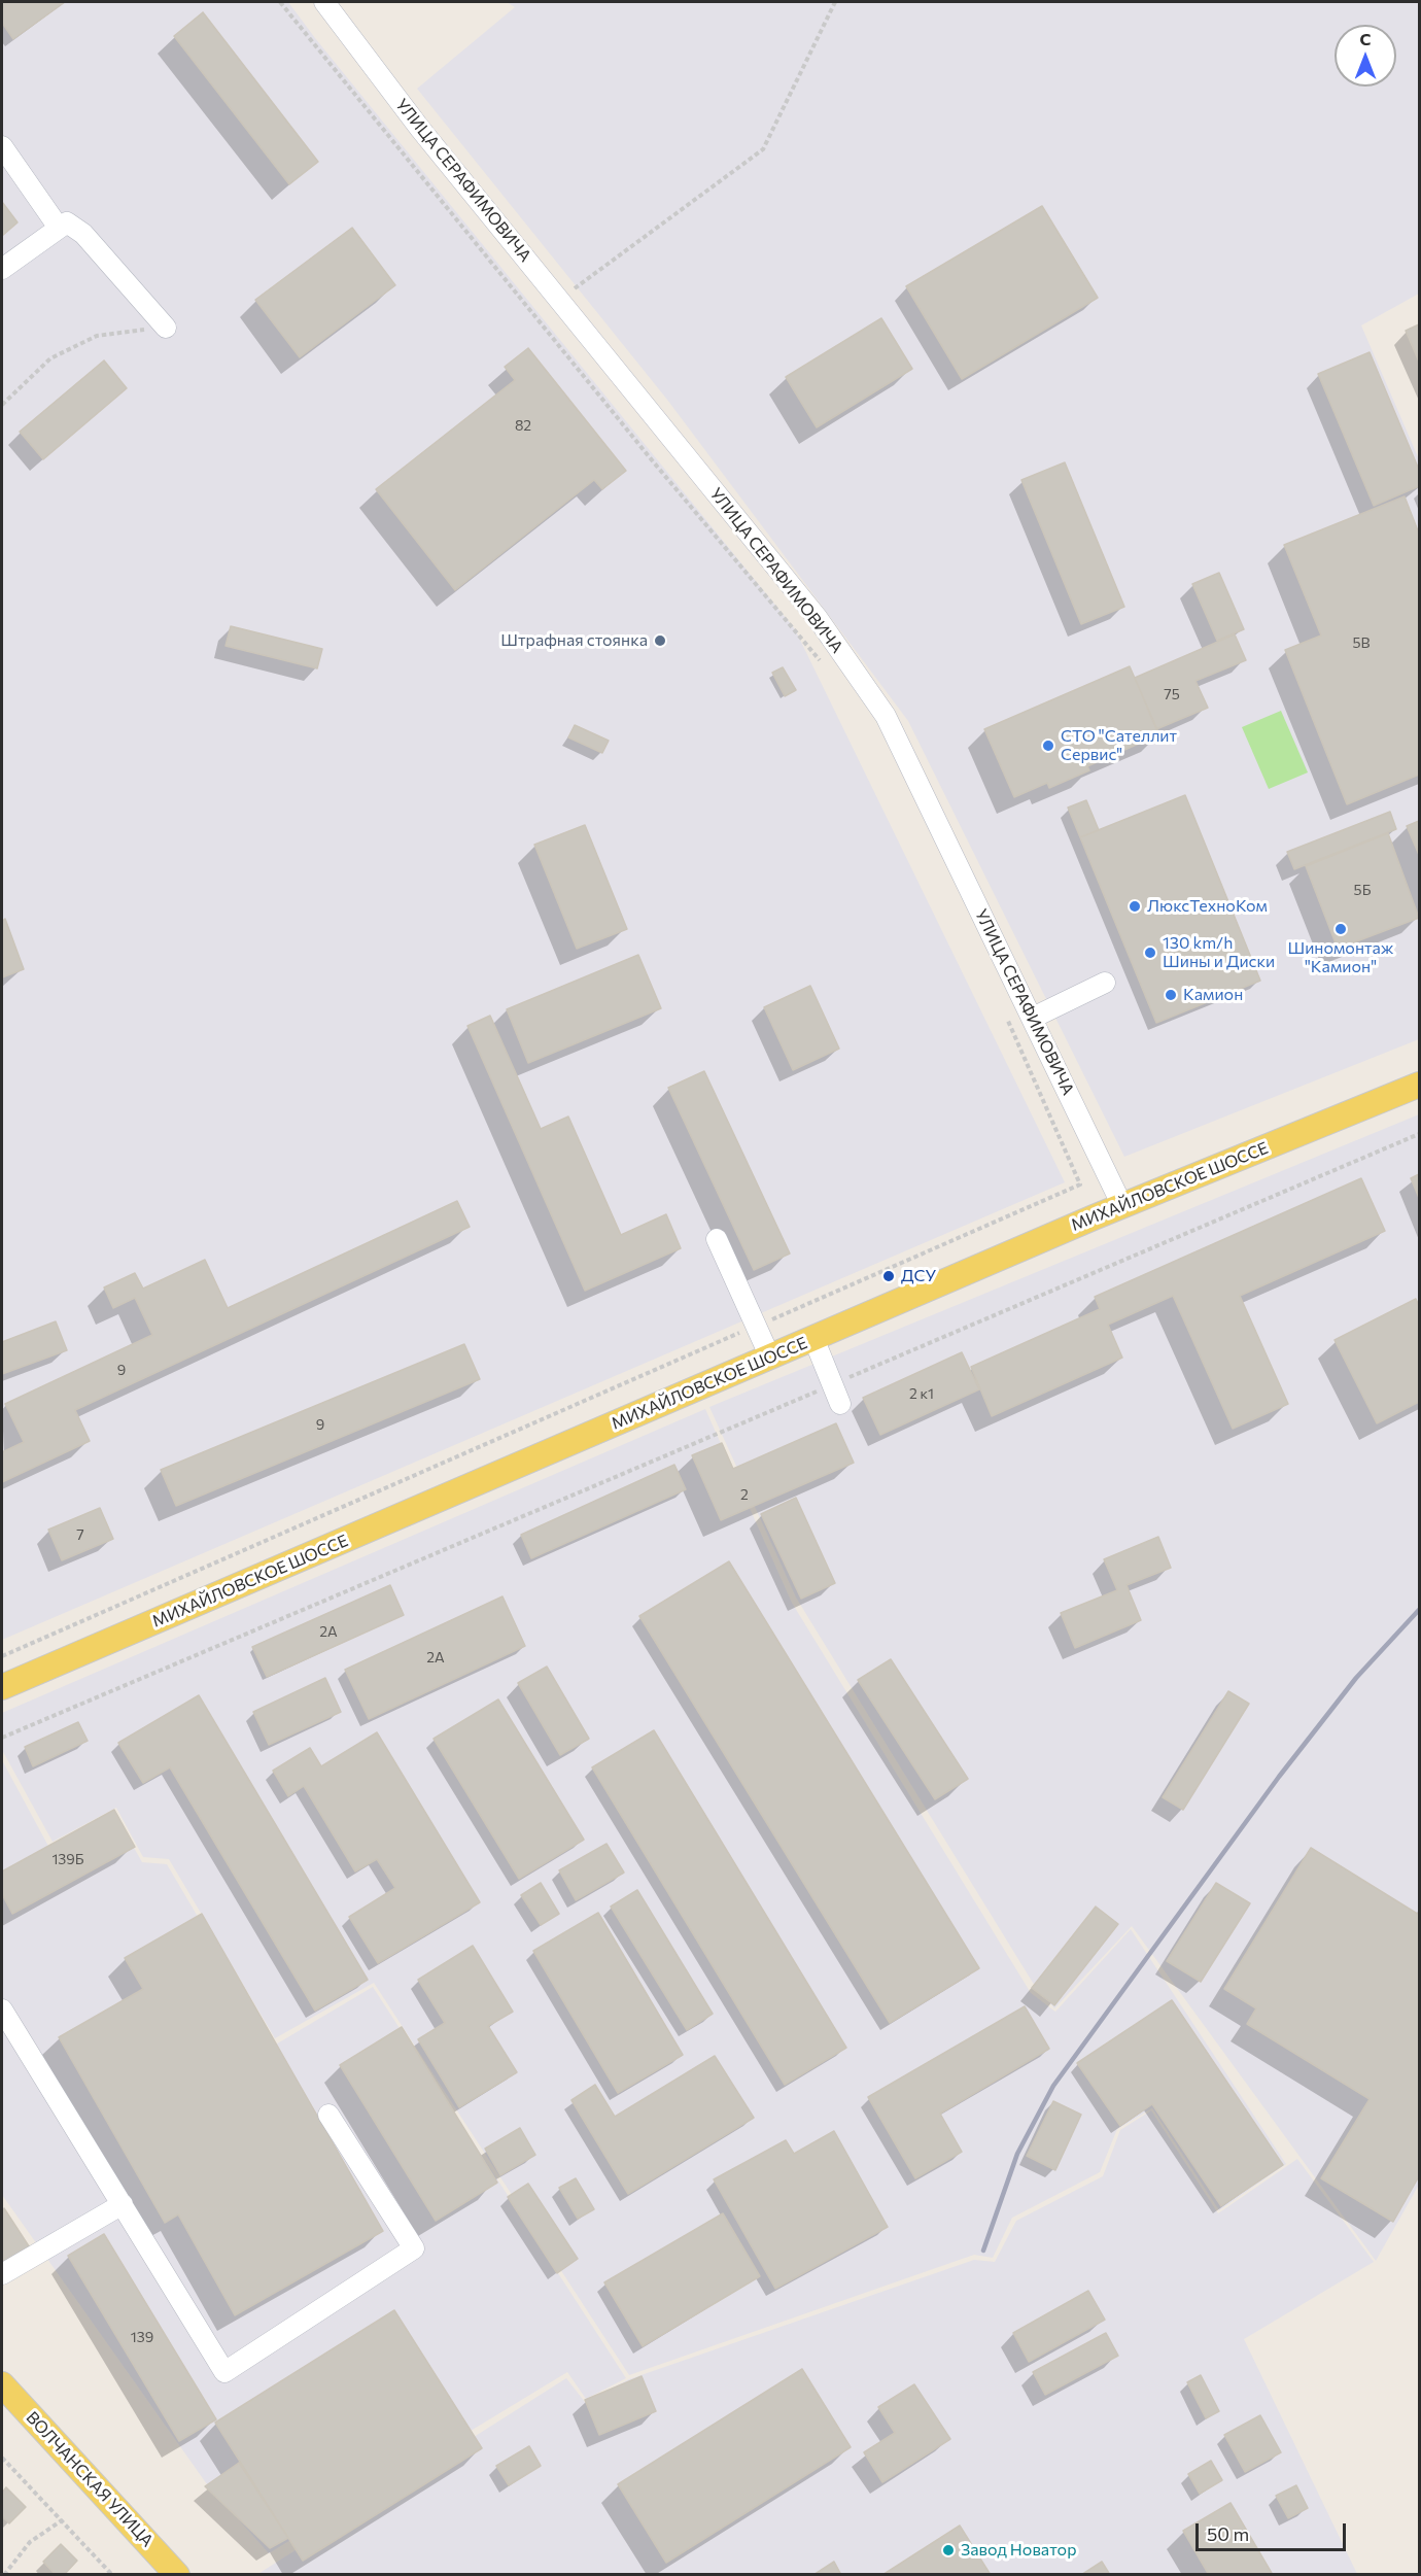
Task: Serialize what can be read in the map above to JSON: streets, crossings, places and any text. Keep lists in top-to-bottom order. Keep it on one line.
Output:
{"streets":{"main road":["МИХАЙЛОВСКОЕ ШОССЕ","ВОЛЧАНСКАЯ УЛИЦА"],"street":["УЛИЦА СЕРАФИМОВИЧА"]},"crossings":[["УЛИЦА СЕРАФИМОВИЧА","МИХАЙЛОВСКОЕ ШОССЕ"]],"places":["Штрафная стоянка","СТО \"Сателлит Сервис\"","ЛюксТехноКом","Шиномонтаж \"Камион\"","130 km/h Шины и Диски","Камион","ДСУ","Завод Новатор"],"house_numbers":["82","5В","75","5Б","9","2 к1","9","2","7","2А","2А","139Б","139"],"scale_bar":"50 m","north":"top"}
